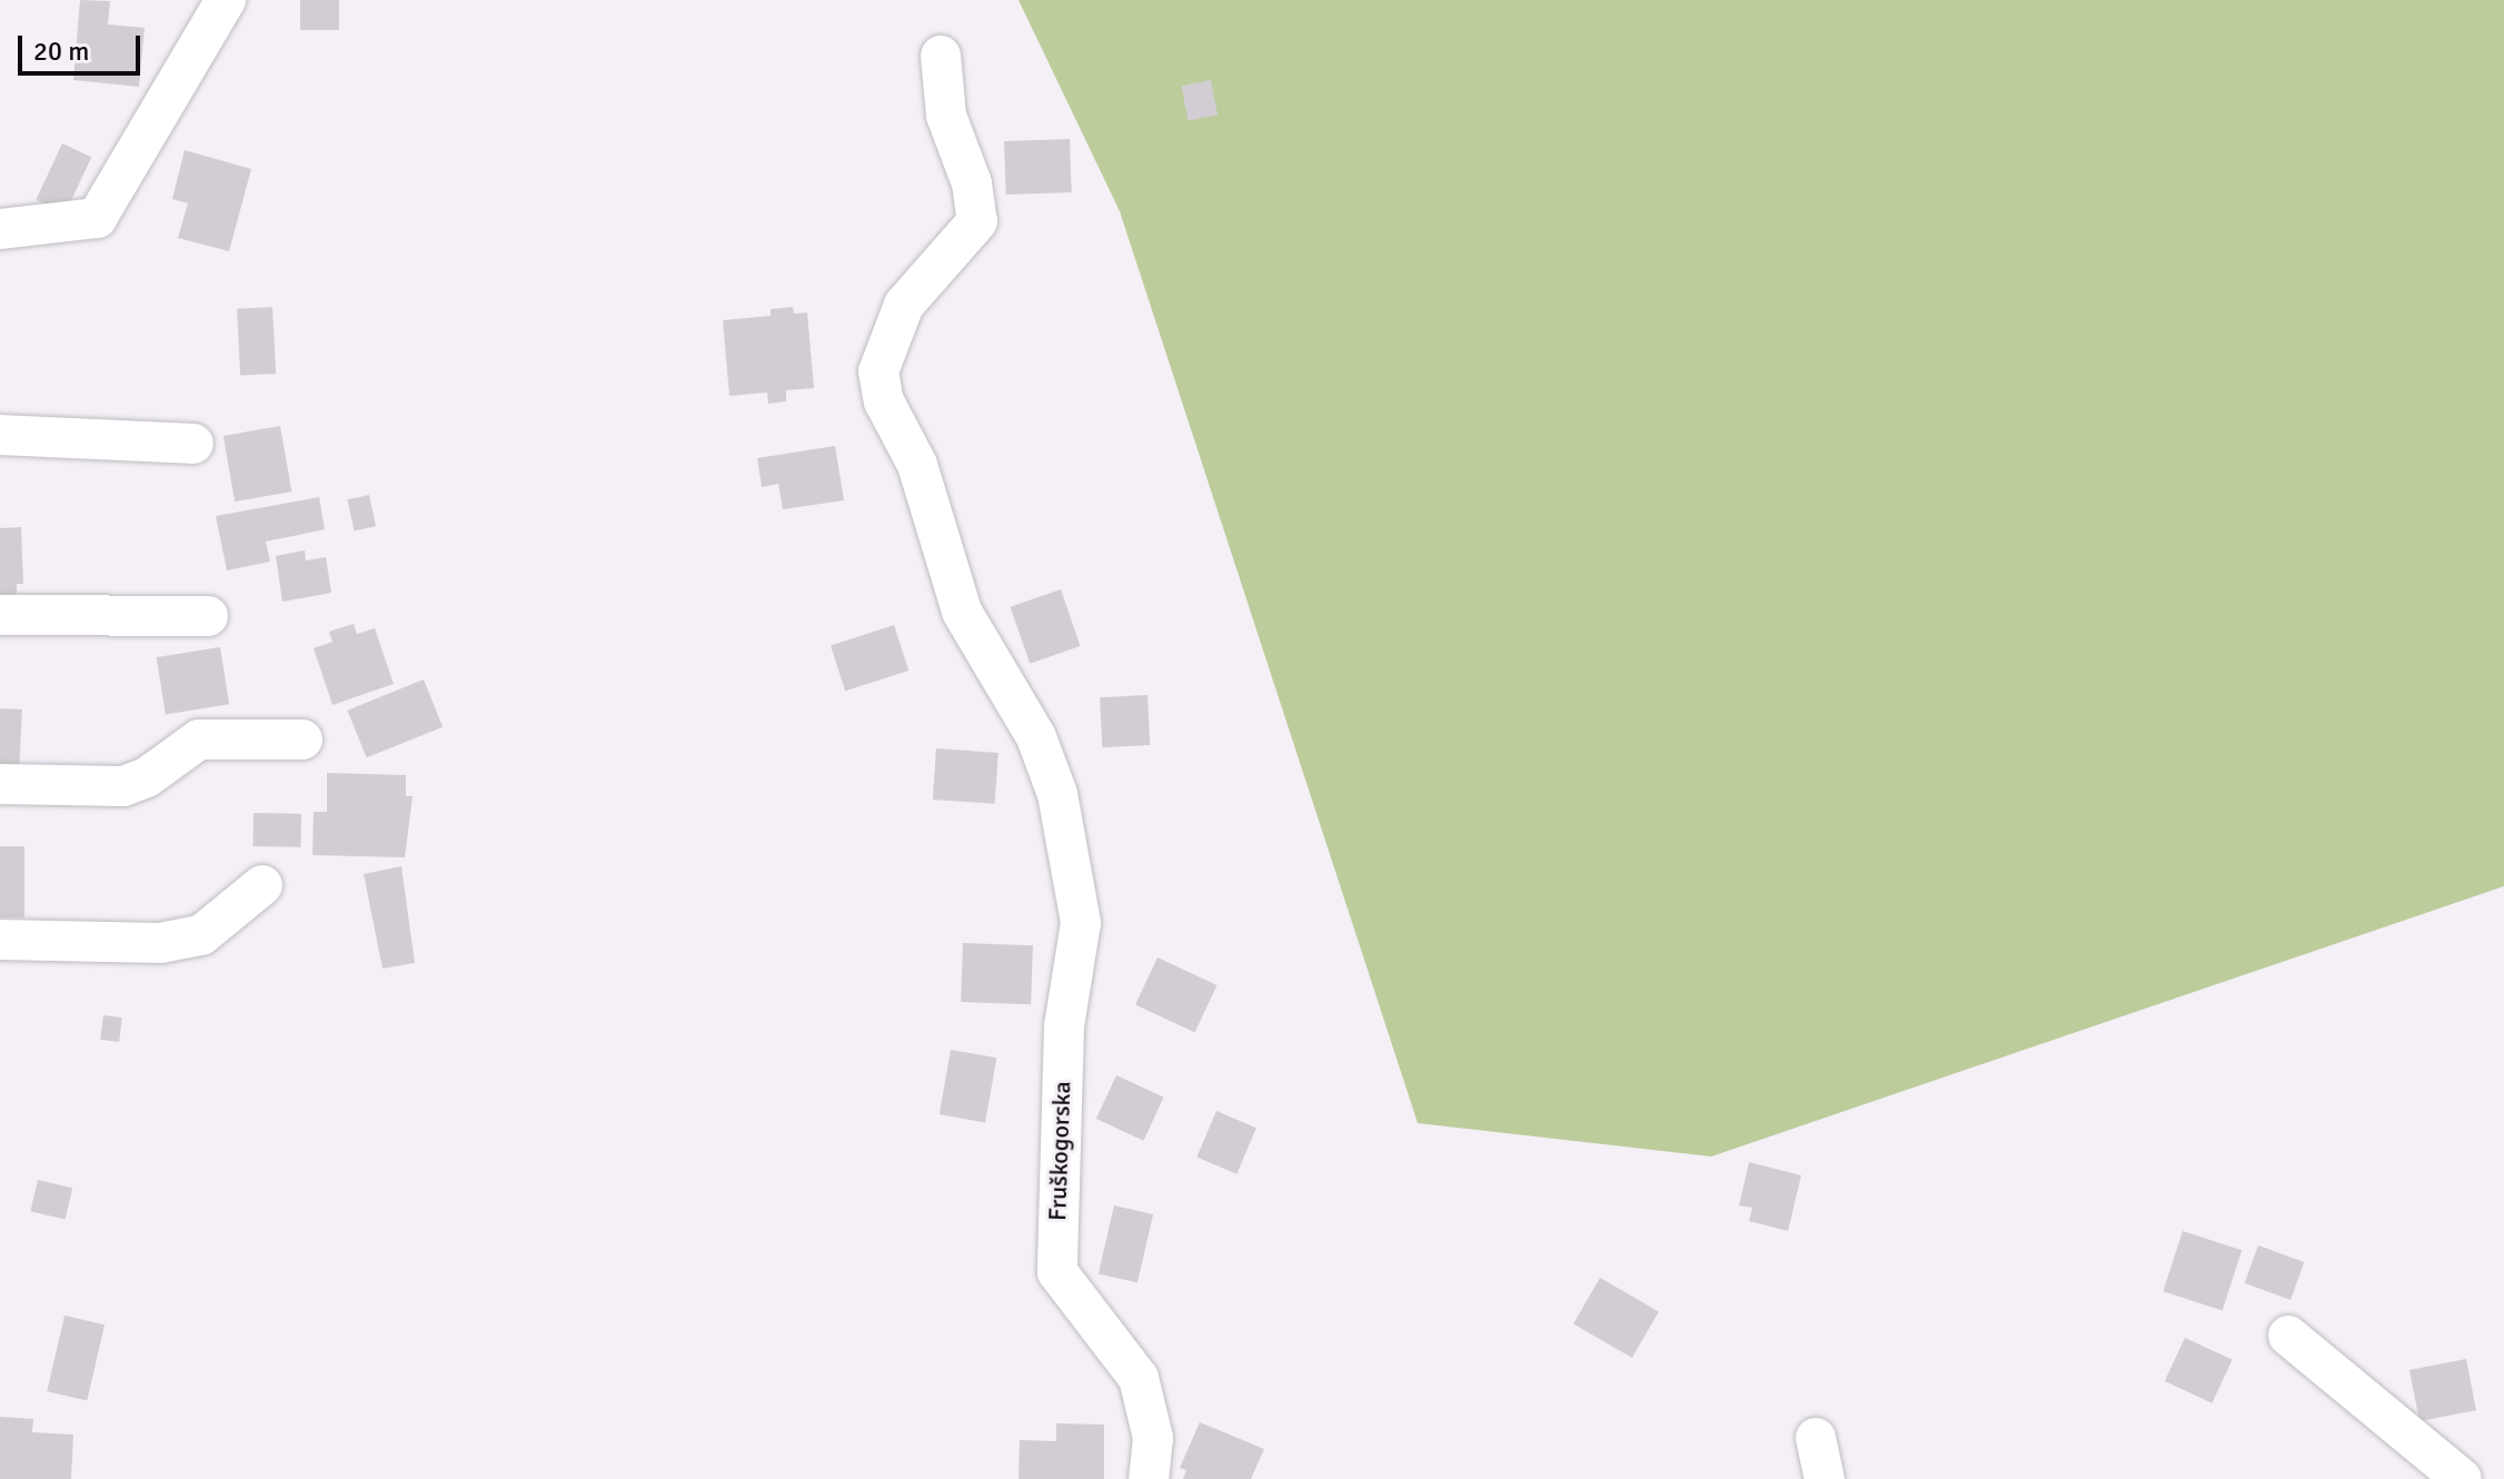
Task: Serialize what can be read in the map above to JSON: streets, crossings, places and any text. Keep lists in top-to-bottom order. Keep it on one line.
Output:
{"streets":{"street":["Fruškogorska"]},"scale_bar":"20 m"}
